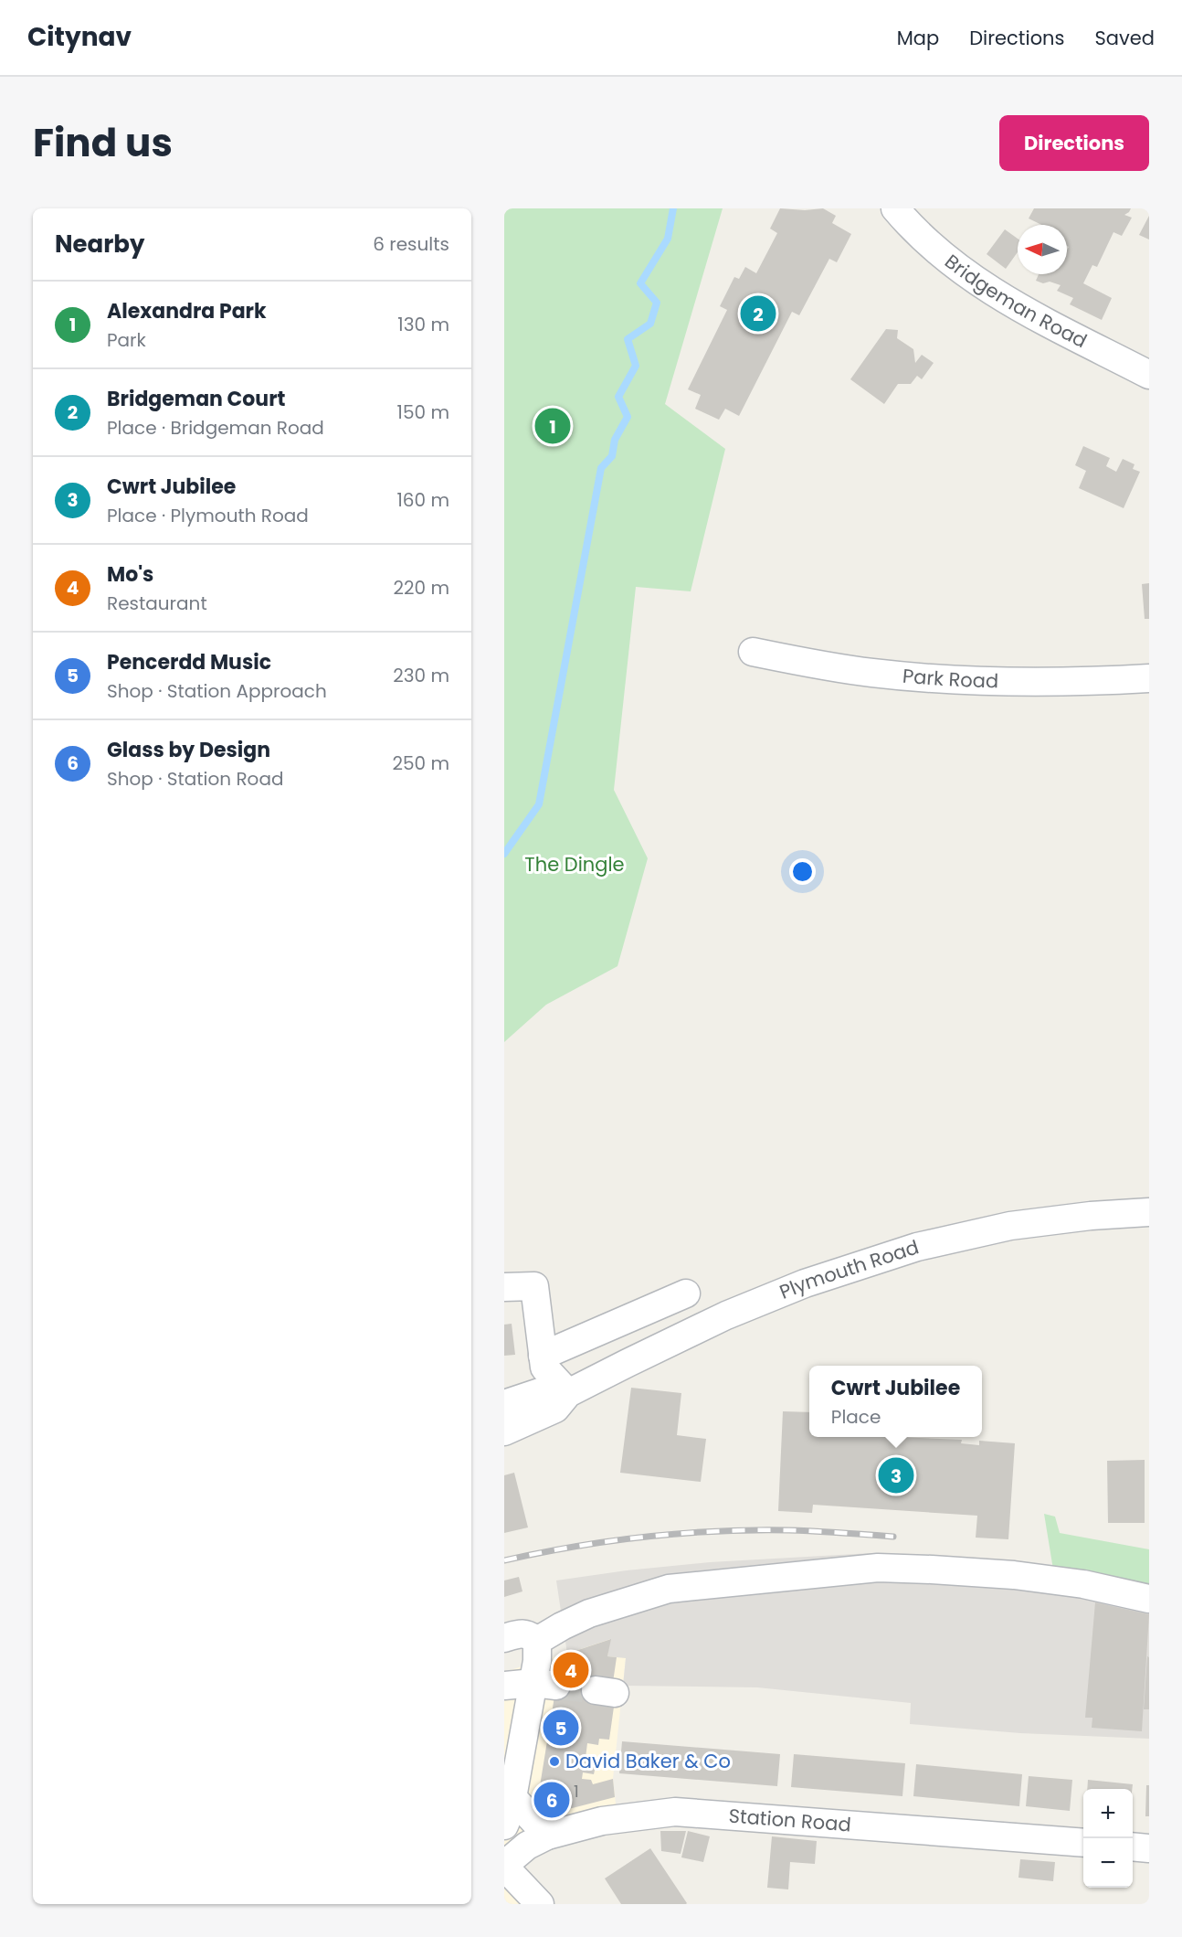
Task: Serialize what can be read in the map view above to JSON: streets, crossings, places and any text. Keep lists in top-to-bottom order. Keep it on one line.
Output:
{"streets":{"street":["Bridgeman Road","Park Road","Plymouth Road","Station Road"]},"parks":["The Dingle"],"places":["David Baker & Co"],"house_numbers":["1"],"north":"left","page":{"header":"Citynav","nav":["Map","Directions","Saved"],"title":"Find us","buttons":"Directions","heading":["Nearby","6 results"],"list":[{"mark":"1","name":"Alexandra Park","note":"Park","value":"130 m"},{"mark":"2","name":"Bridgeman Court","note":"Place · Bridgeman Road","value":"150 m"},{"mark":"3","name":"Cwrt Jubilee","note":"Place · Plymouth Road","value":"160 m"},{"mark":"4","name":"Mo's","note":"Restaurant","value":"220 m"},{"mark":"5","name":"Pencerdd Music","note":"Shop · Station Approach","value":"230 m"},{"mark":"6","name":"Glass by Design","note":"Shop · Station Road","value":"250 m"}],"pins":["2","1","3","4","5","6"],"popup":["Cwrt Jubilee","Place"],"map_buttons":["+","−"]}}
